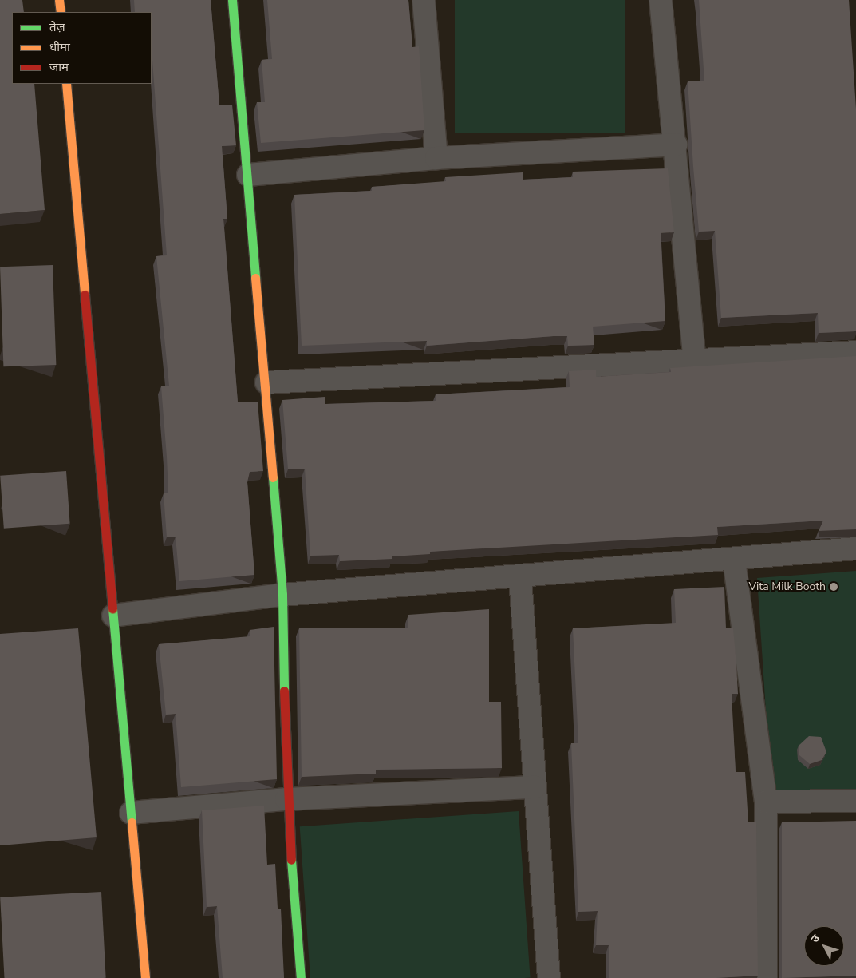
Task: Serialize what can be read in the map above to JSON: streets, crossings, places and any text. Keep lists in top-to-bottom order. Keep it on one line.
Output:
{"places":["Vita Milk Booth"],"legend":["तेज़","धीमा","जाम"],"north":"top left"}
